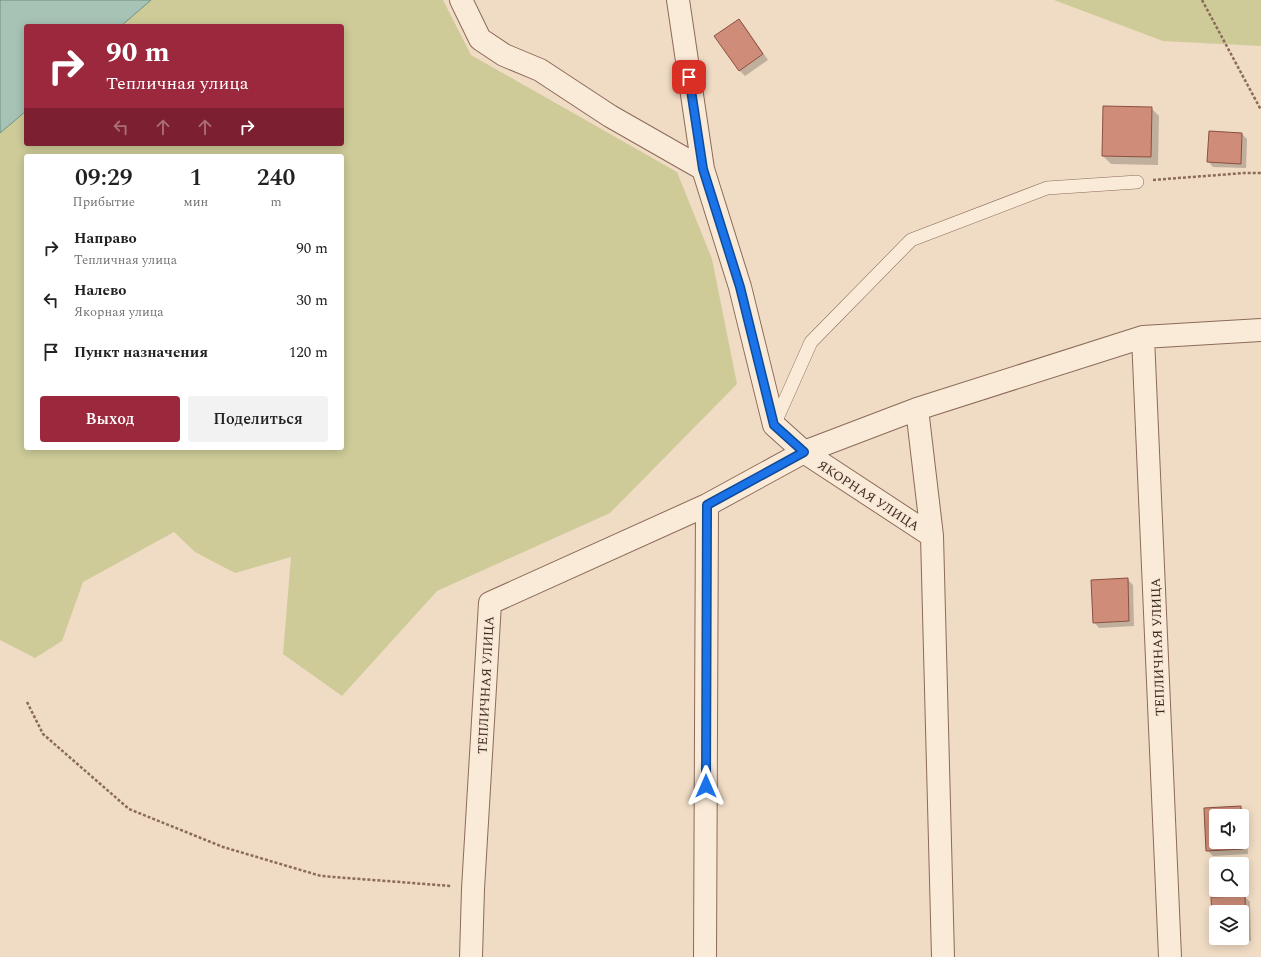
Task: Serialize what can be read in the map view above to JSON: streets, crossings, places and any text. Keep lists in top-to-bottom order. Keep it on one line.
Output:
{"streets":{"street":["ЯКОРНАЯ УЛИЦА","ТЕПЛИЧНАЯ УЛИЦА"]},"crossings":[["ЯКОРНАЯ УЛИЦА","ТЕПЛИЧНАЯ УЛИЦА"]],"page":{"turn":["90 m","Тепличная улица"],"eta":["09:29","Прибытие","1","мин","240","m"],"list":[{"name":"Направо","note":"Тепличная улица","value":"90 m"},{"name":"Налево","note":"Якорная улица","value":"30 m"},{"name":"Пункт назначения","value":"120 m"}],"buttons":["Выход","Поделиться"]}}
